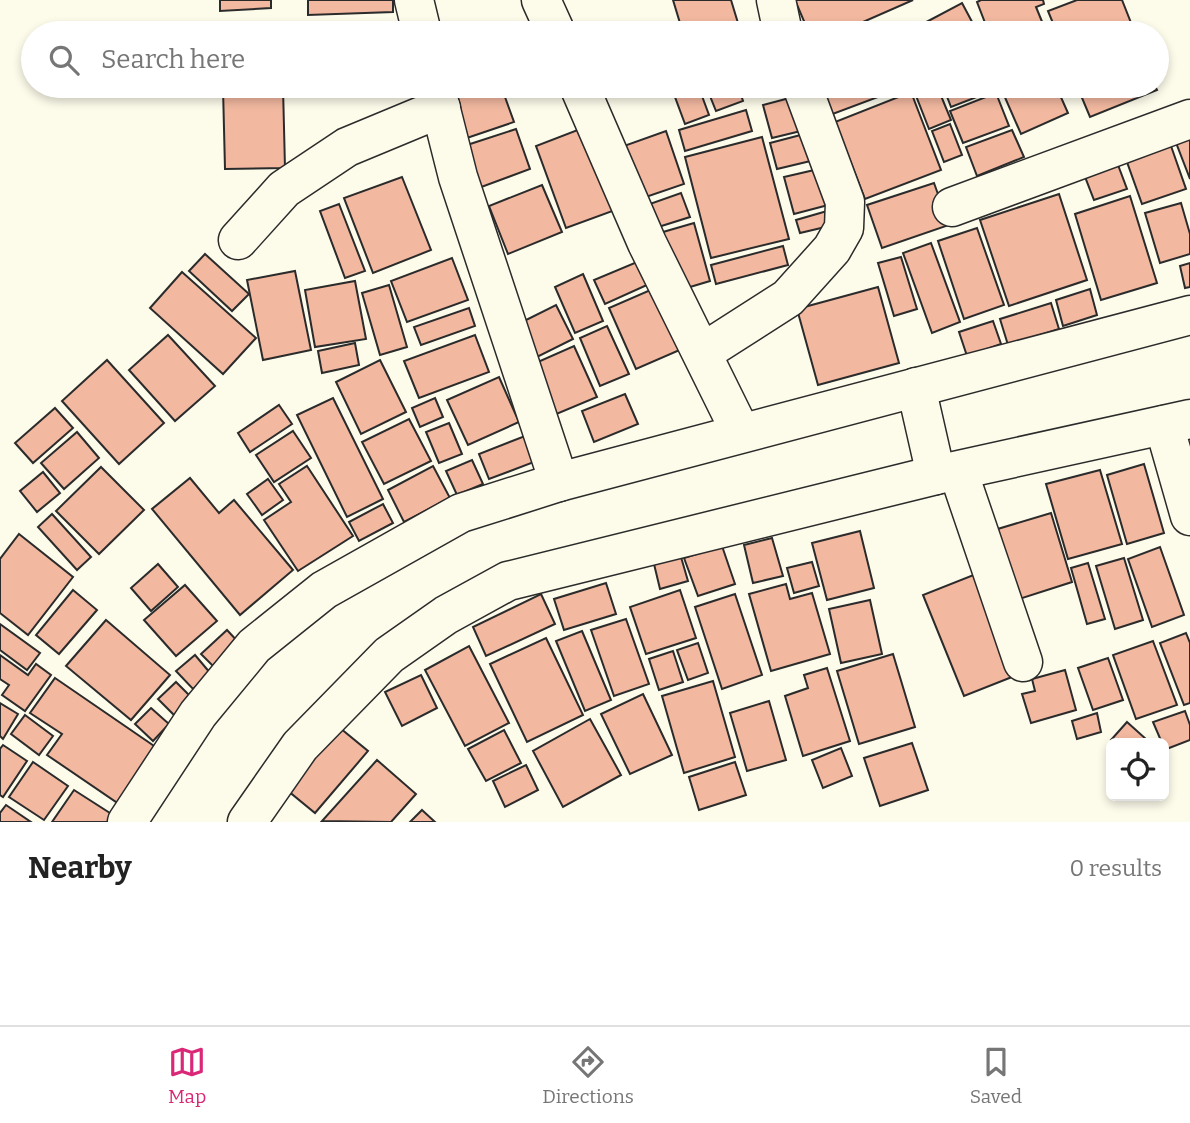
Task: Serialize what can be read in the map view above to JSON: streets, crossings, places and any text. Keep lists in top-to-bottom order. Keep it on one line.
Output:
{"page":{"search":"Search here","heading":["Nearby","0 results"],"nav":["Map","Directions","Saved"]}}
